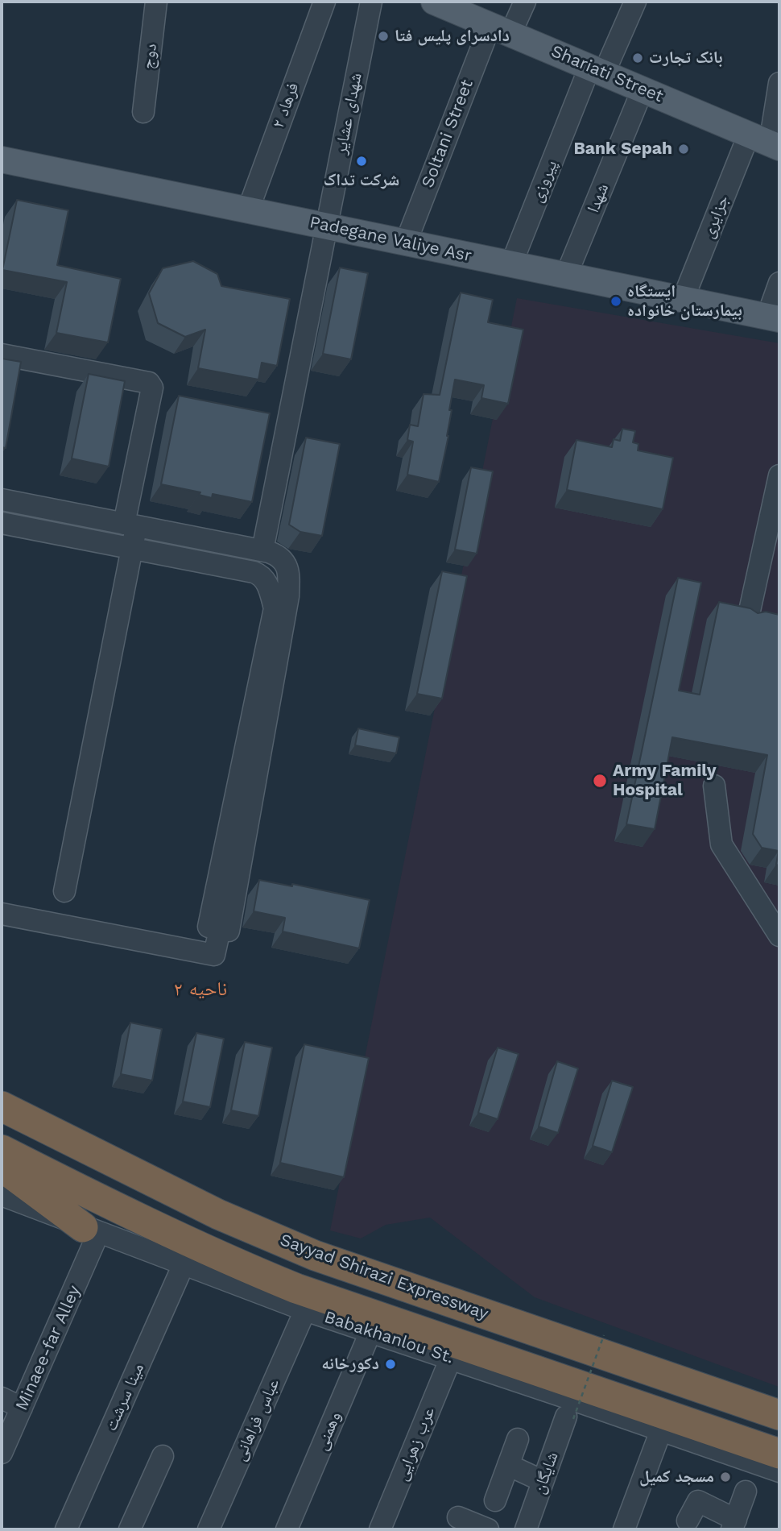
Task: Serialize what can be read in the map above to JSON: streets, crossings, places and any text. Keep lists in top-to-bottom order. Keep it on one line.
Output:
{"streets":{"highway":["Sayyad Shirazi Expressway"],"main road":["Shariati Street","Padegane Valiye Asr"],"street":["دوج","فرهاد ۲","شهدای عشایر","Soltani Street","پیروزی","شهدا","جزایری","Babakhanlou St.","Minaee-far Alley","مینا سرشت","عباس فراهانی","وهمنی","عرب زهرایی","شایگان"]},"crossings":[["Shariati Street","Soltani Street"],["Shariati Street","پیروزی"],["Shariati Street","شهدا"],["Shariati Street","جزایری"],["فرهاد ۲","Padegane Valiye Asr"],["شهدای عشایر","Padegane Valiye Asr"],["Soltani Street","Padegane Valiye Asr"],["پیروزی","Padegane Valiye Asr"],["شهدا","Padegane Valiye Asr"],["جزایری","Padegane Valiye Asr"],["Babakhanlou St.","Minaee-far Alley"],["Babakhanlou St.","مینا سرشت"],["Babakhanlou St.","عباس فراهانی"],["Babakhanlou St.","وهمنی"],["Babakhanlou St.","عرب زهرایی"]],"districts":["ناحیه ۲"],"places":["دادسرای پلیس فتا","بانک تجارت","Bank Sepah","شرکت تداک","ایستگاه بیمارستان خانواده","Army Family Hospital","دکورخانه","مسجد کمیل"]}
